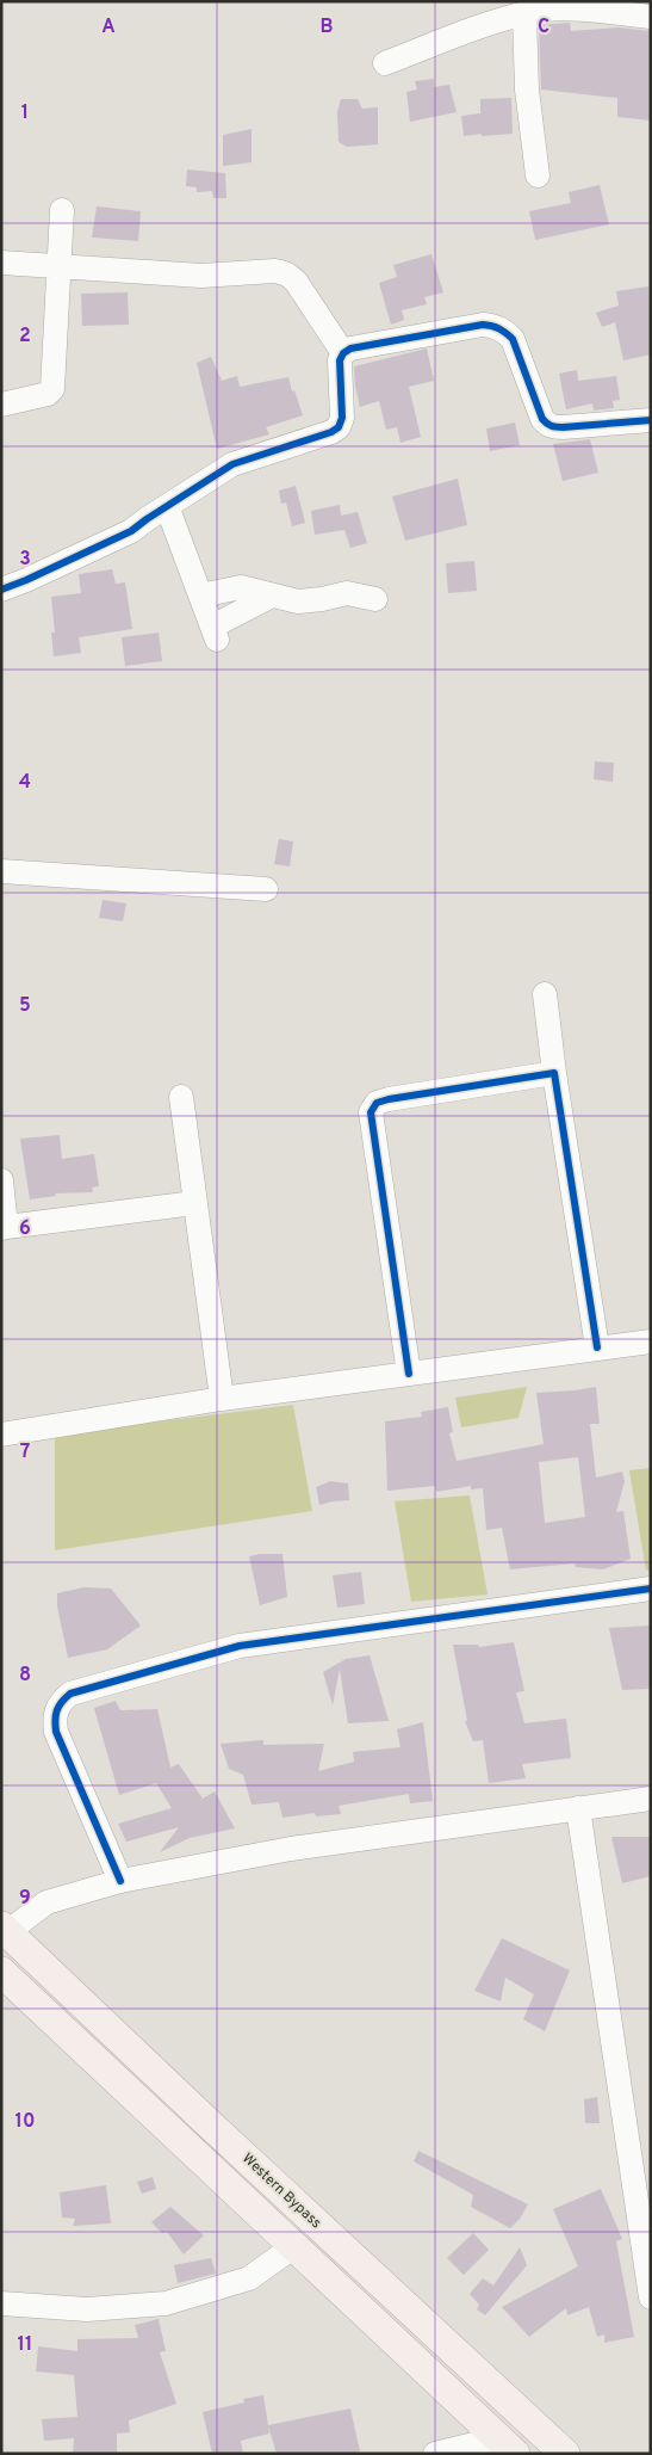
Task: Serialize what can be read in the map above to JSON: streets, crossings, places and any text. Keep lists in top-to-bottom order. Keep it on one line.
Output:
{"streets":{"main road":["Western Bypass"]},"grid":{"columns":["A","B","C"],"rows":["1","2","3","4","5","6","7","8","9","10","11"]}}
